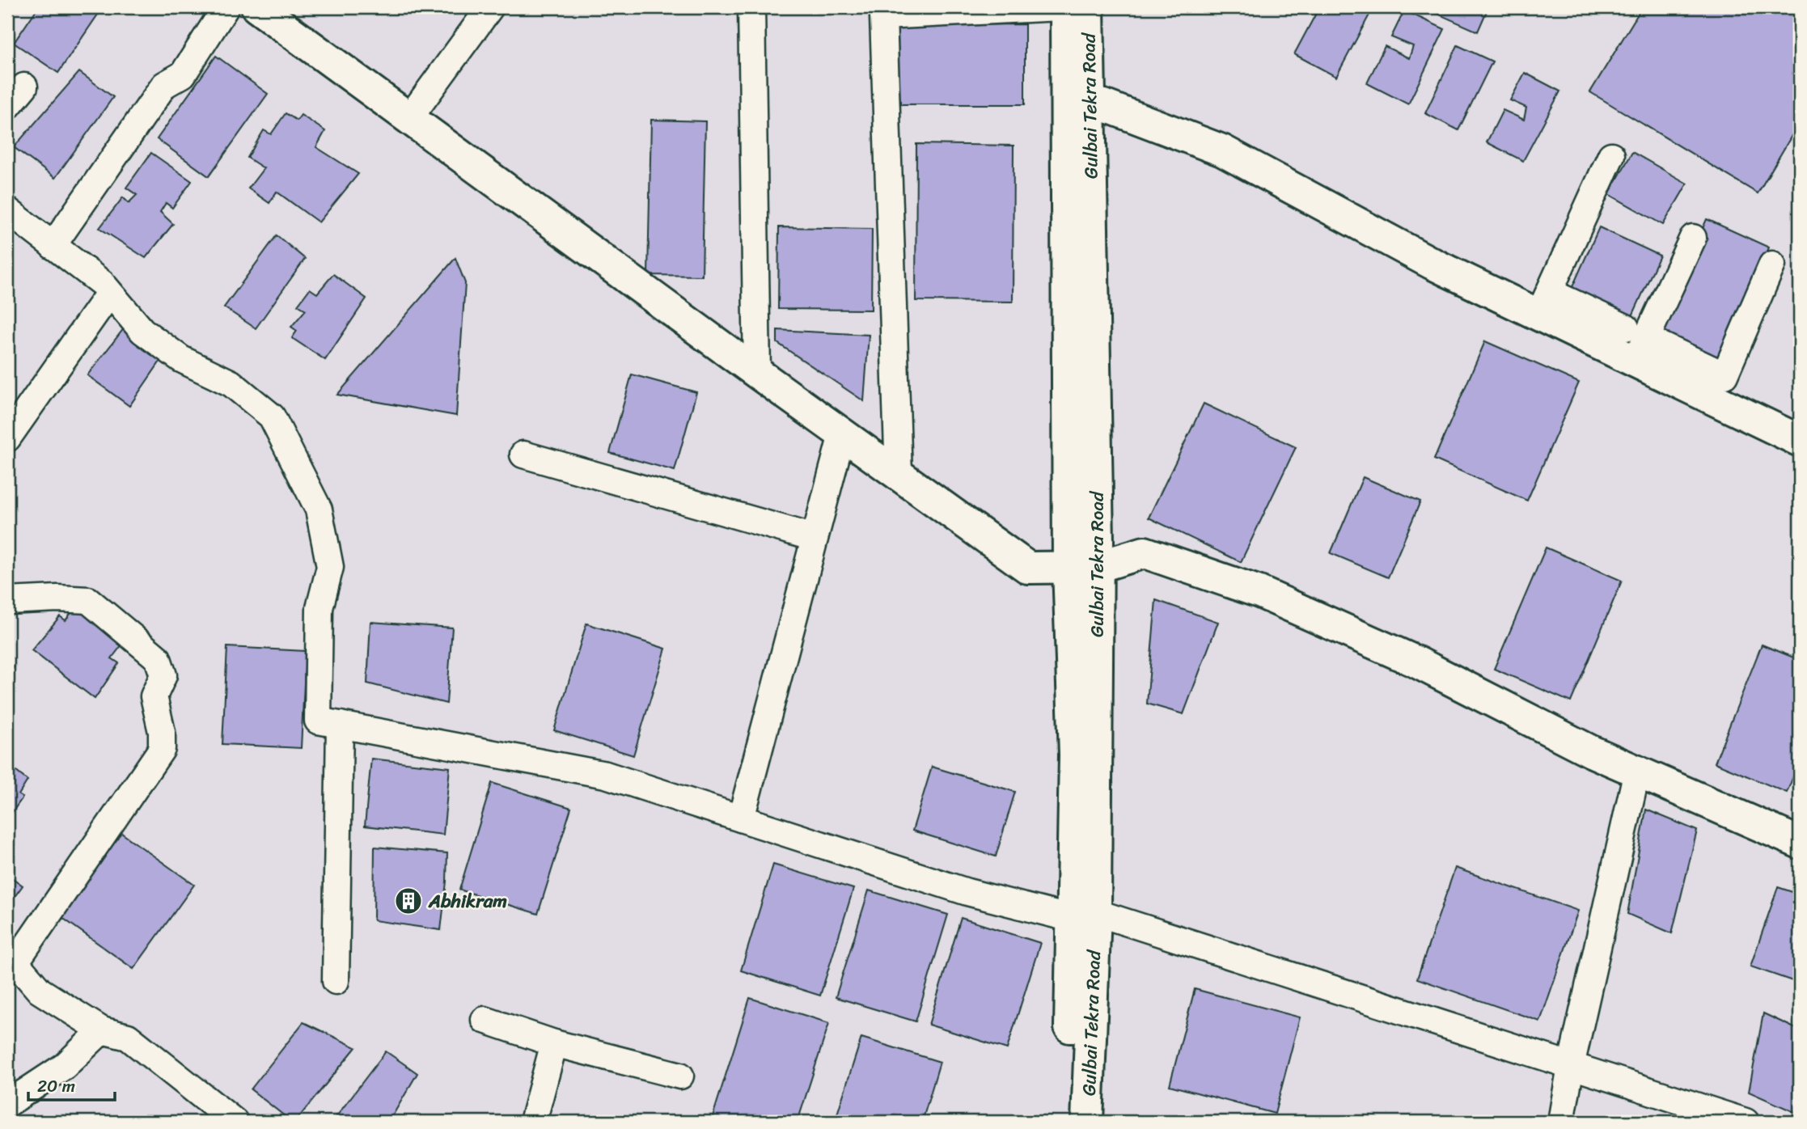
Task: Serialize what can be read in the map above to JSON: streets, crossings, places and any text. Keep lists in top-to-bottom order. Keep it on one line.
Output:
{"streets":{"street":["Gulbai Tekra Road"]},"places":{"building":["Abhikram"]},"scale_bar":"20 m"}
